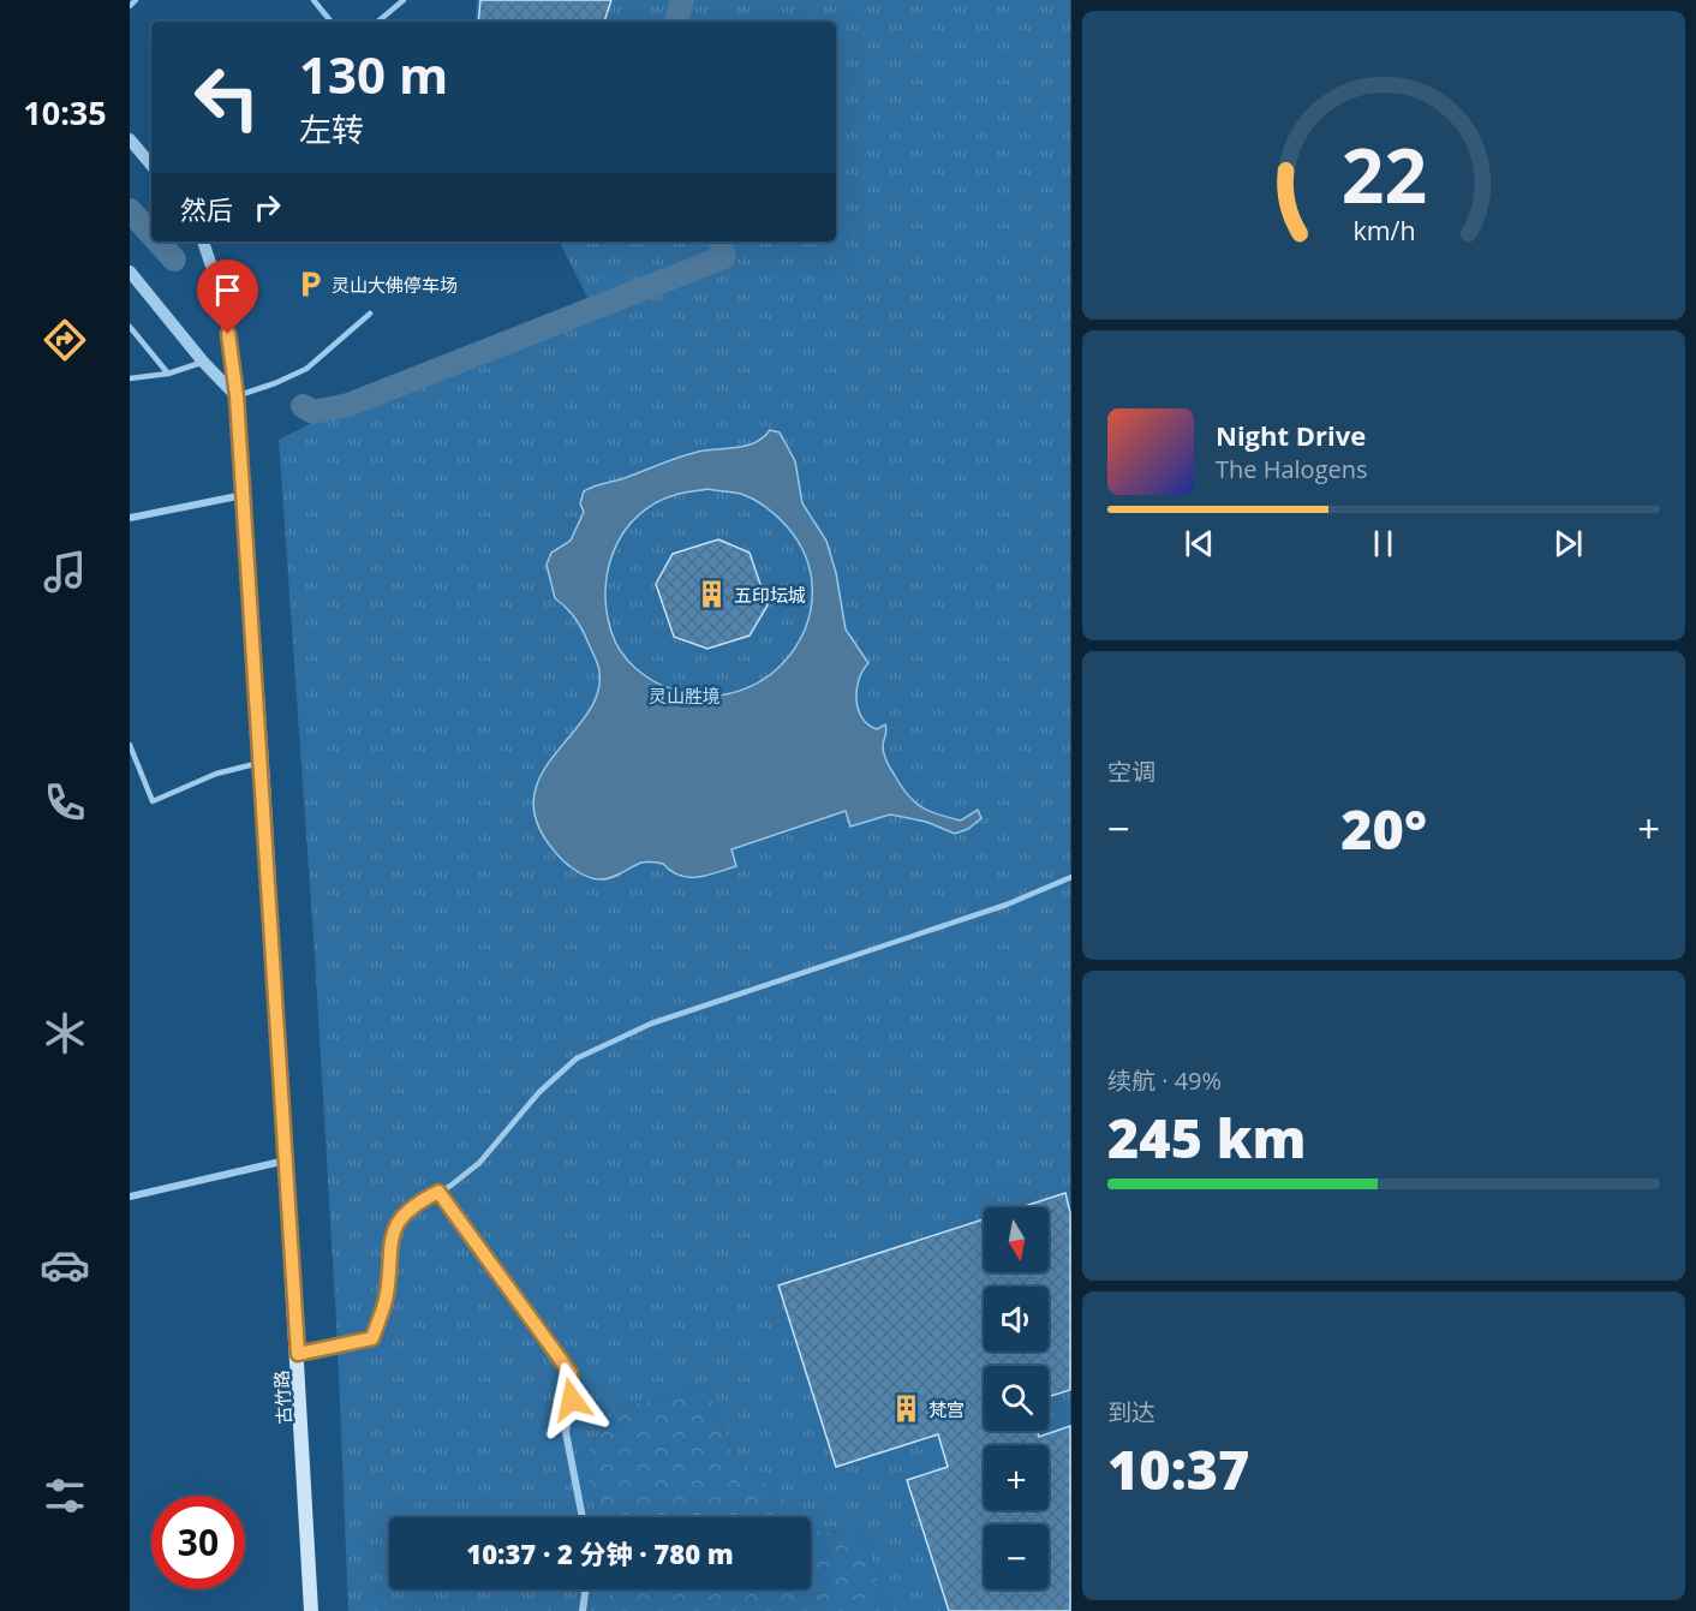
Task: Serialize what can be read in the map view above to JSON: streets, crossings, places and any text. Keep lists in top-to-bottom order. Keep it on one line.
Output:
{"streets":{"main road":["古竹路"]},"parks":["灵山胜境"],"places":{"parking":["灵山大佛停车场"],"building":["五印坛城","梵宫"]},"north":"bottom","page":{"tabs":"10:35","turn":["130 m","左转"],"then":"然后","song":["Night Drive","The Halogens"],"tile":["空调",["续航 · 49%","245 km"],["到达","10:37"]],"heat":["−","20°","+"],"map_buttons":["+","−"],"limit":"30","trip":"10:37 · 2 分钟 · 780 m","gauge":["22","km/h"]}}
